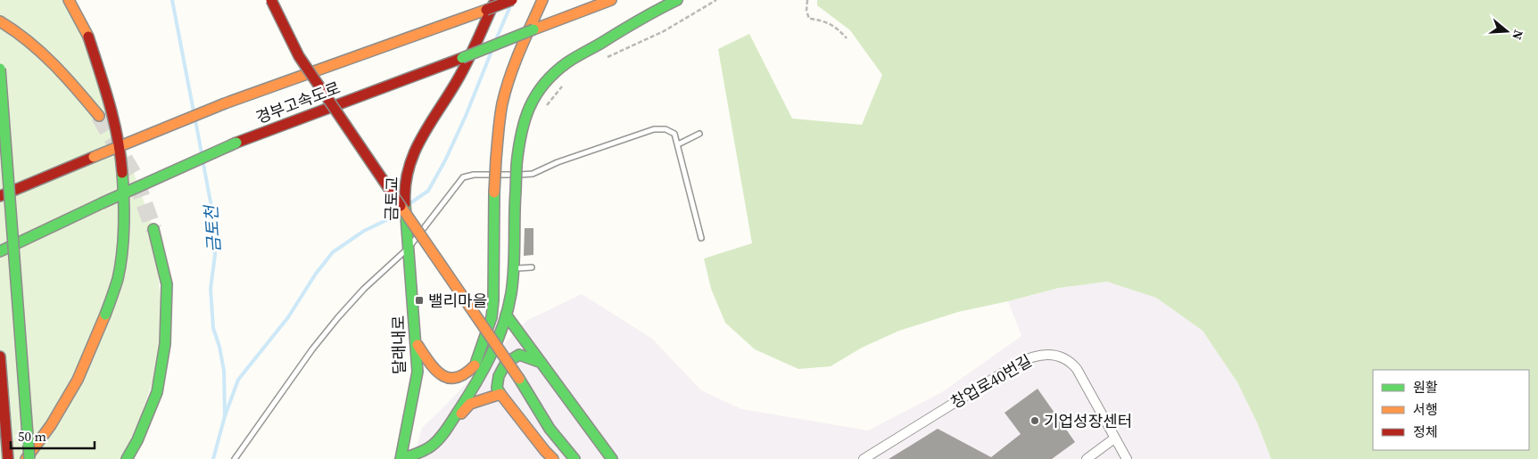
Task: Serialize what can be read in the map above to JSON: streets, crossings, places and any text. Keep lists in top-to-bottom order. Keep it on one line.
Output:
{"streets":{"main road":["경부고속도로","금토교","달래내로"],"street":["창업로40번길"]},"crossings":[["금토교","달래내로"]],"water":["금토천"],"places":{"transit":["밸리마을"],"other":["기업성장센터"]},"legend":["원활","서행","정체"],"scale_bar":"50 m","north":"right"}
